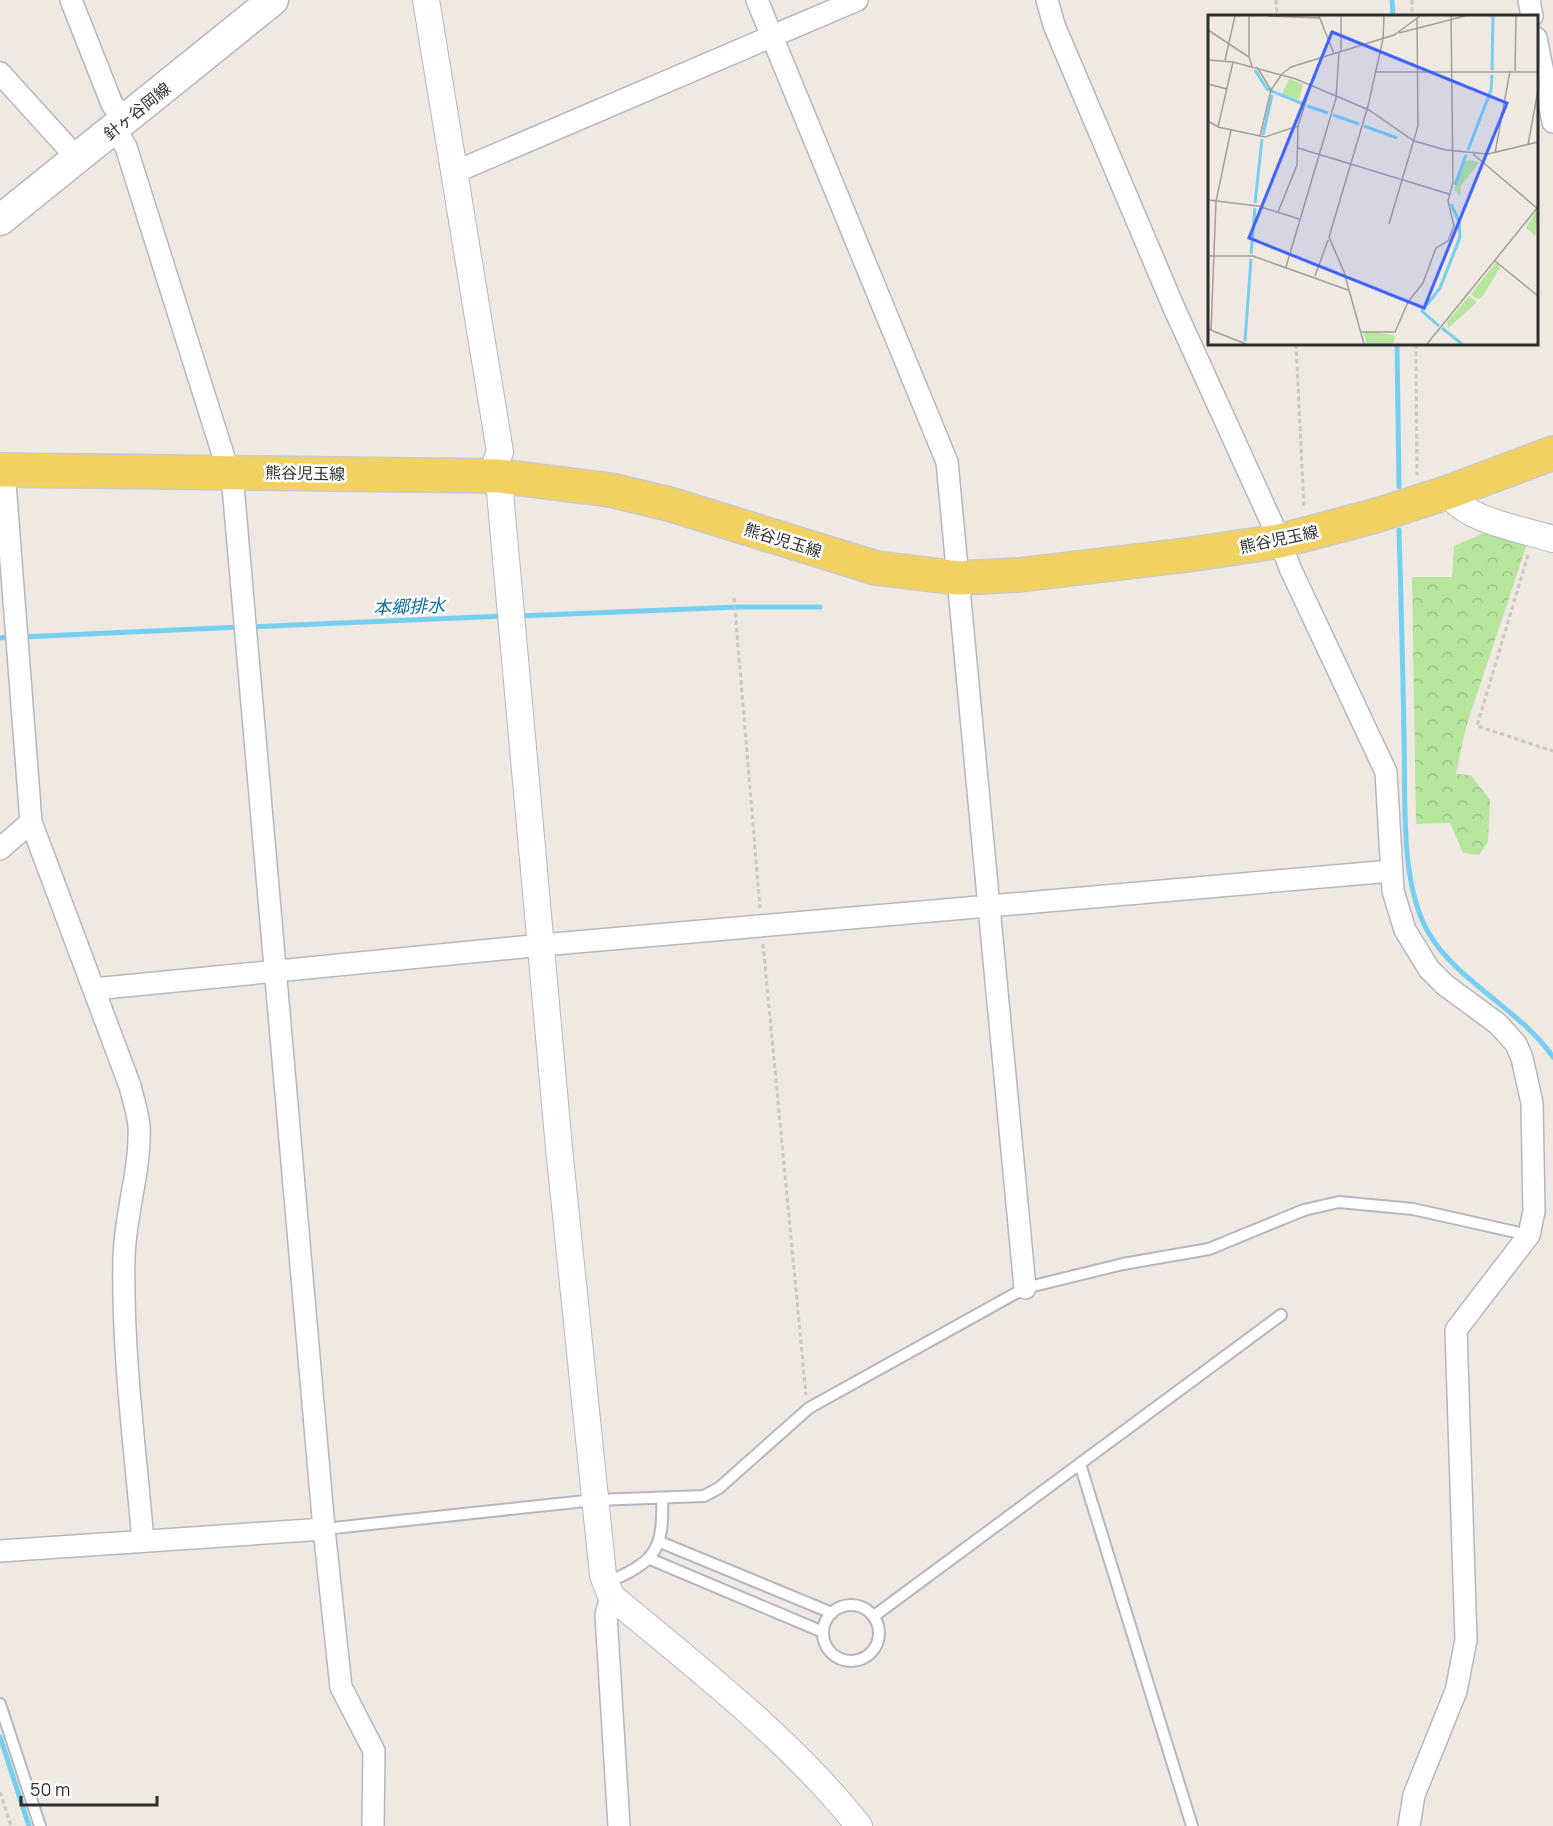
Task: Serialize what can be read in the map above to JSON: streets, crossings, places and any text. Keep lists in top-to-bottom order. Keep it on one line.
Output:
{"streets":{"main road":["針ヶ谷岡線","熊谷児玉線"]},"water":["本郷排水"],"scale_bar":"50 m"}
